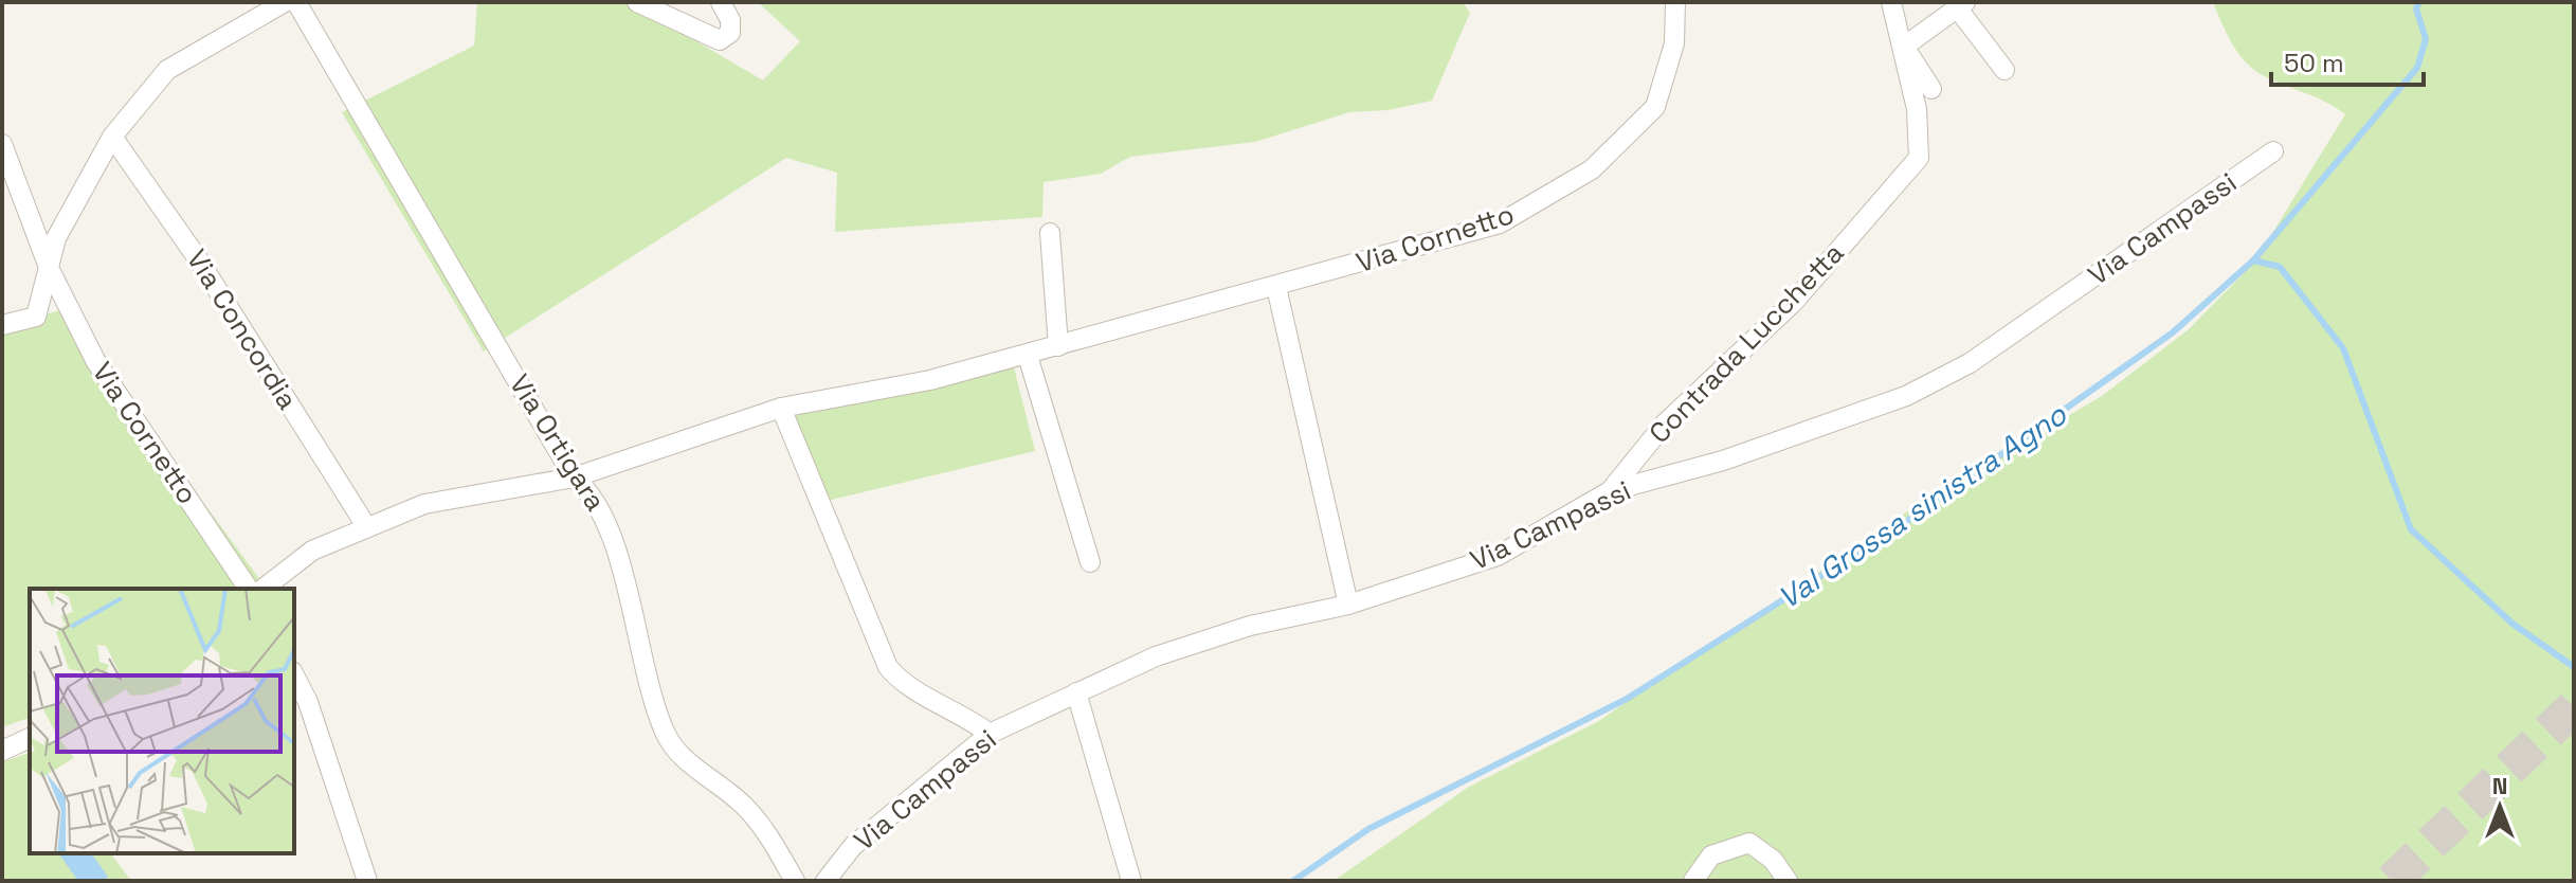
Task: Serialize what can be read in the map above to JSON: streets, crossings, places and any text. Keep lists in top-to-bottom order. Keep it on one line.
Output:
{"streets":{"street":["Via Campassi","Via Cornetto","Via Concordia","Contrada Lucchetta","Via Ortigara"]},"crossings":[["Via Campassi","Contrada Lucchetta"],["Via Cornetto","Via Concordia"],["Via Cornetto","Via Ortigara"]],"water":["Val Grossa sinistra Agno"],"scale_bar":"50 m","north":"top"}
